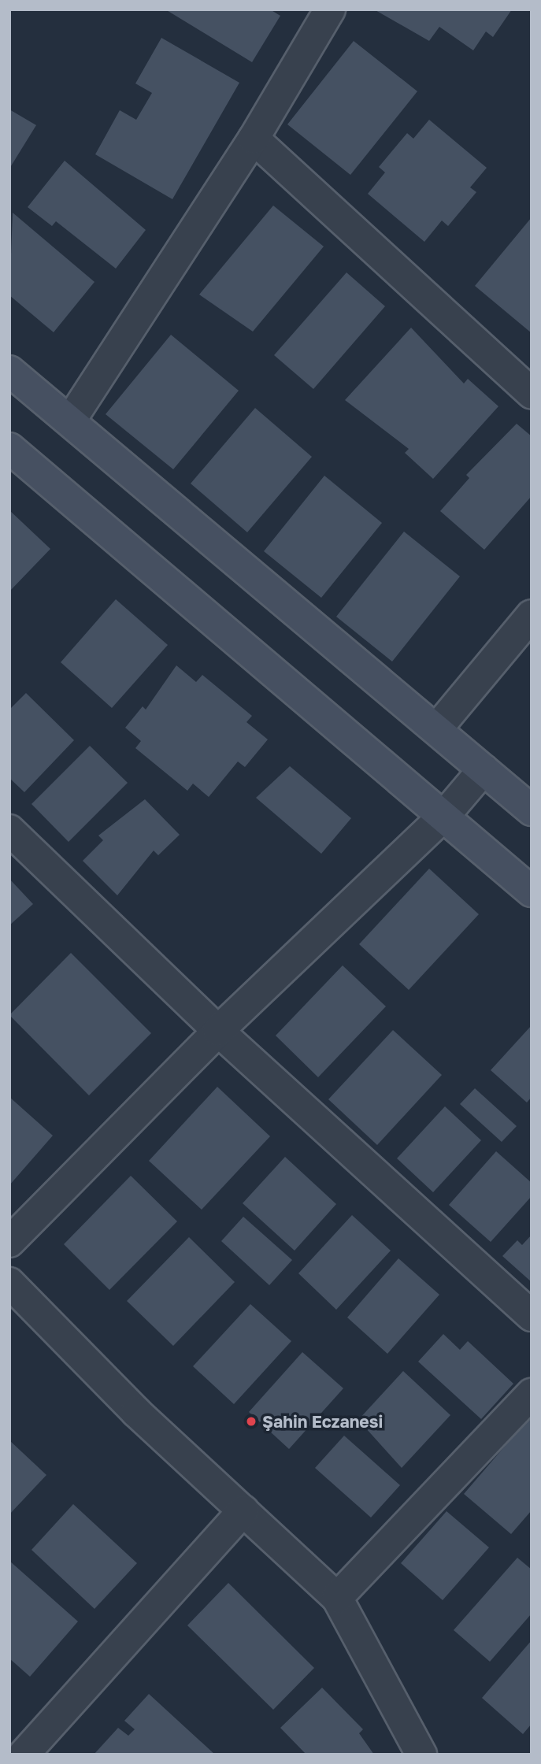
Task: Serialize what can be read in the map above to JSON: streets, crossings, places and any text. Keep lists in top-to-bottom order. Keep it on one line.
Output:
{"places":["Şahin Eczanesi"]}
